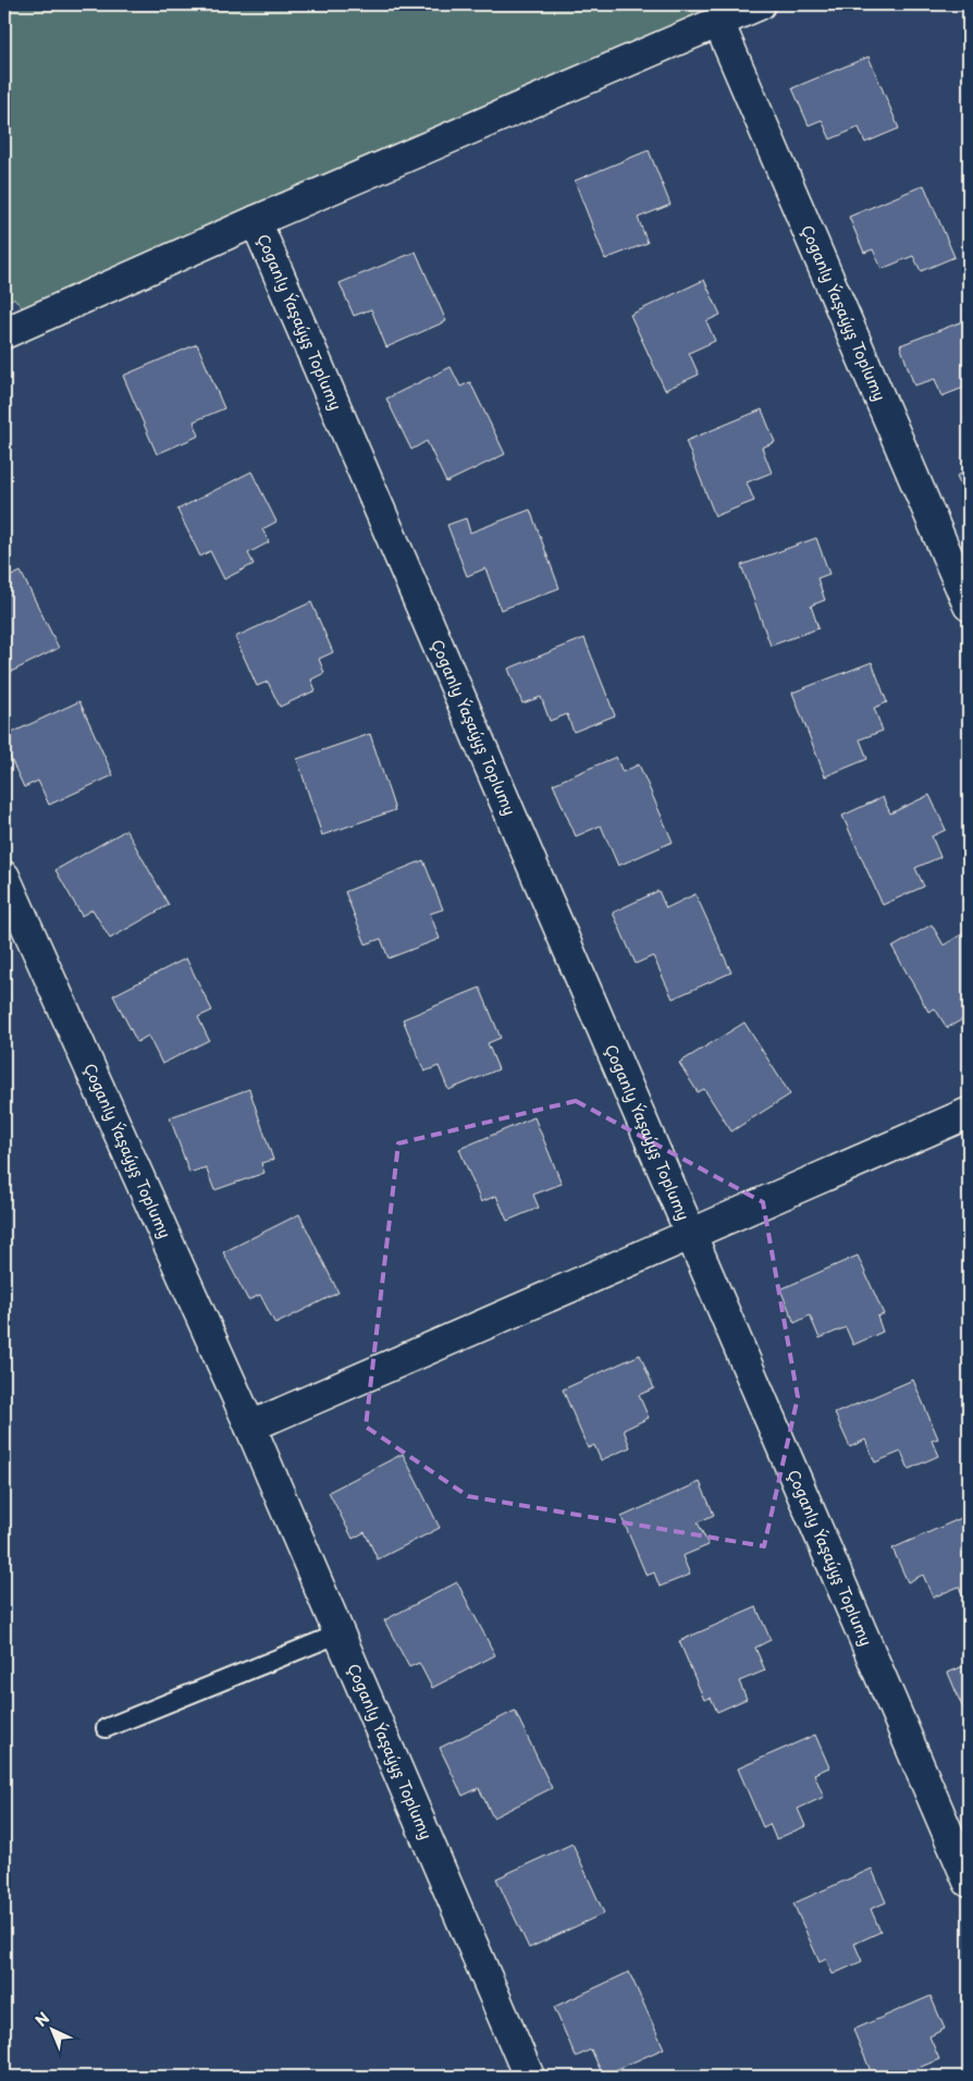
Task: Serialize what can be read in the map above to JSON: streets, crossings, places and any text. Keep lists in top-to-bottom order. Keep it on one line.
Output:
{"streets":{"street":["Çoganly Ýaşaýyş Toplumy"]},"north":"top left"}
